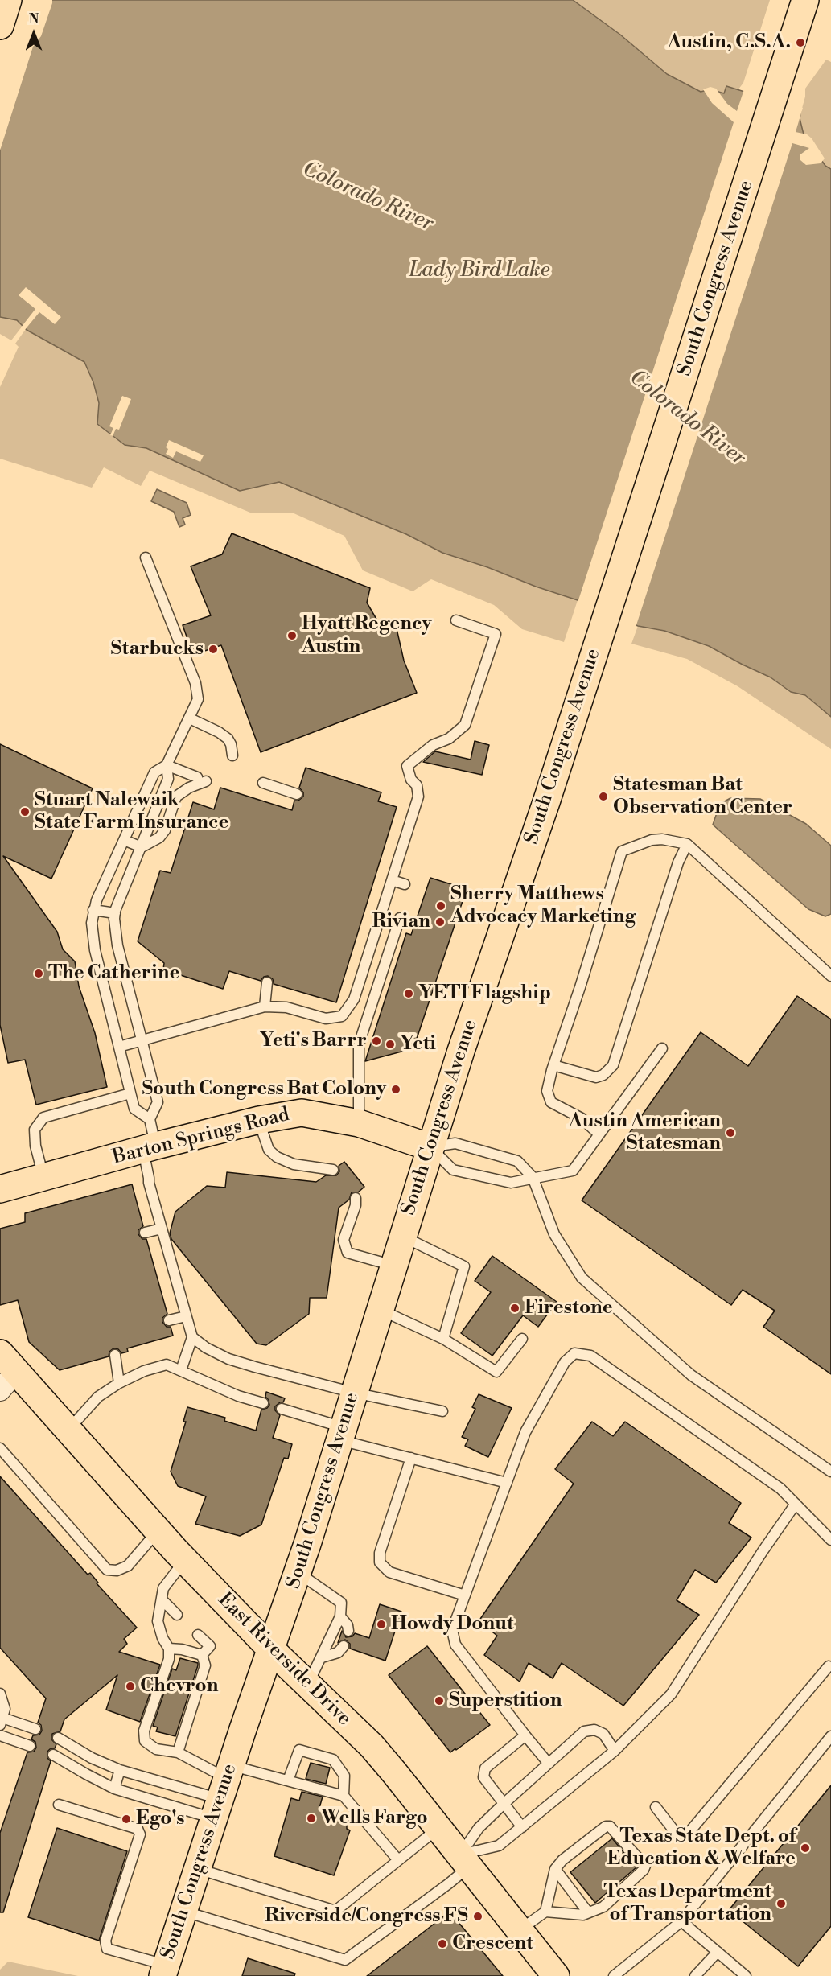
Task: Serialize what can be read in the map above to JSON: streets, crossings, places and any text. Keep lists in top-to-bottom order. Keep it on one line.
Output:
{"streets":{"main road":["South Congress Avenue","Barton Springs Road","East Riverside Drive"]},"crossings":[["South Congress Avenue","Barton Springs Road"],["South Congress Avenue","East Riverside Drive"]],"water":["Colorado River","Lady Bird Lake"],"places":["Austin, C.S.A.","Hyatt Regency Austin","Starbucks","Statesman Bat Observation Center","Stuart Nalewaik State Farm Insurance","Sherry Matthews Advocacy Marketing","Rivian","The Catherine","YETI Flagship","Yeti's Barrr","Yeti","South Congress Bat Colony","Austin American Statesman","Firestone","Howdy Donut","Chevron","Superstition","Wells Fargo","Ego's","Texas State Dept. of Education & Welfare","Texas Department of Transportation","Riverside/Congress FS","Crescent"],"north":"top"}
